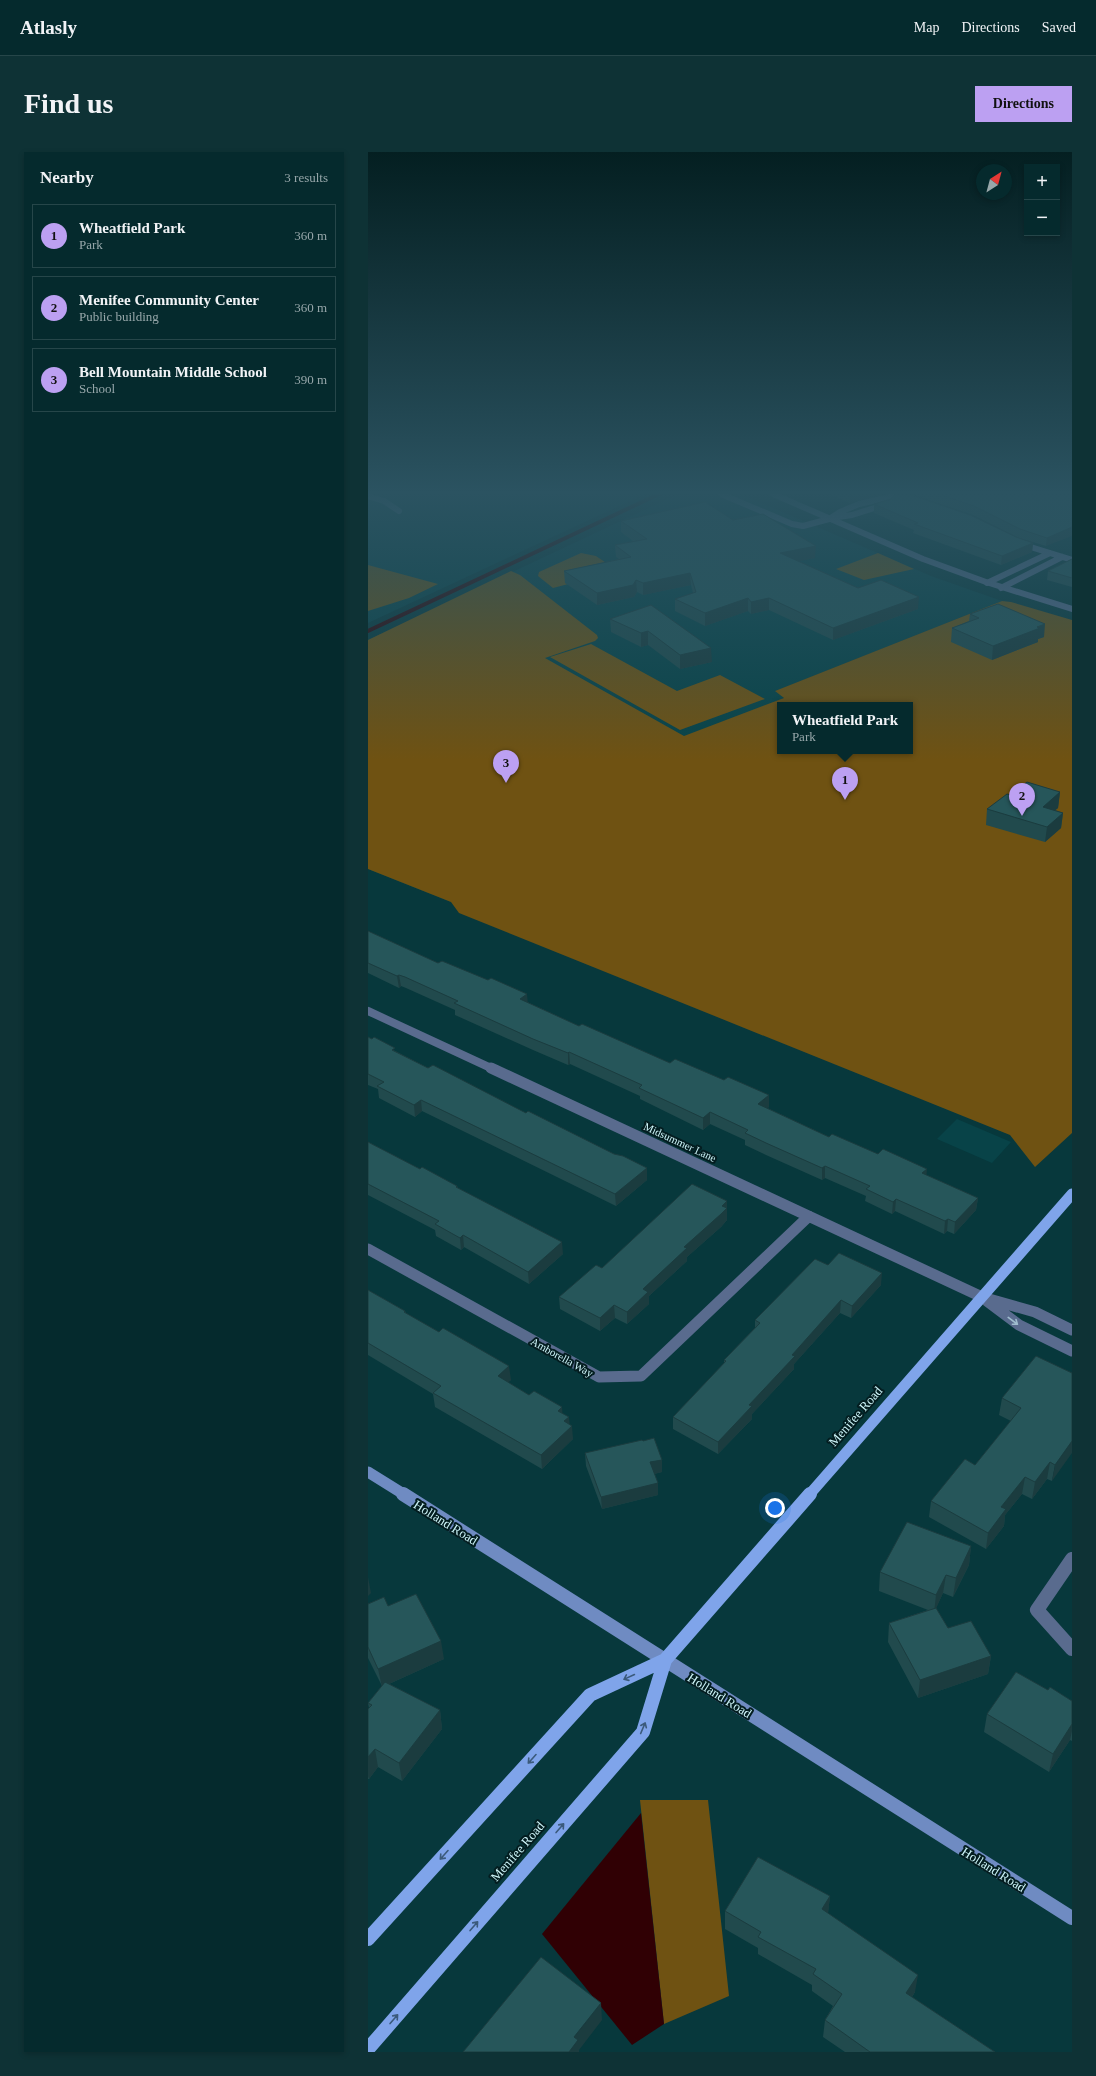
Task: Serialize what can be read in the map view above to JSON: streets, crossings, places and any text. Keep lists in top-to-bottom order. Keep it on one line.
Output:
{"streets":{"main road":["Menifee Road","Holland Road"],"street":["Midsummer Lane","Amborella Way"]},"crossings":[["Midsummer Lane","Amborella Way"],["Midsummer Lane","Menifee Road"],["Menifee Road","Holland Road"]],"north":"top right","page":{"header":"Atlasly","nav":["Map","Directions","Saved"],"buttons":"Directions","title":"Find us","heading":["Nearby","3 results"],"map_buttons":["+","−"],"list":[{"mark":"1","name":"Wheatfield Park","note":"Park","value":"360 m"},{"mark":"2","name":"Menifee Community Center","note":"Public building","value":"360 m"},{"mark":"3","name":"Bell Mountain Middle School","note":"School","value":"390 m"}],"popup":["Wheatfield Park","Park"],"pins":["3","1","2"]}}
